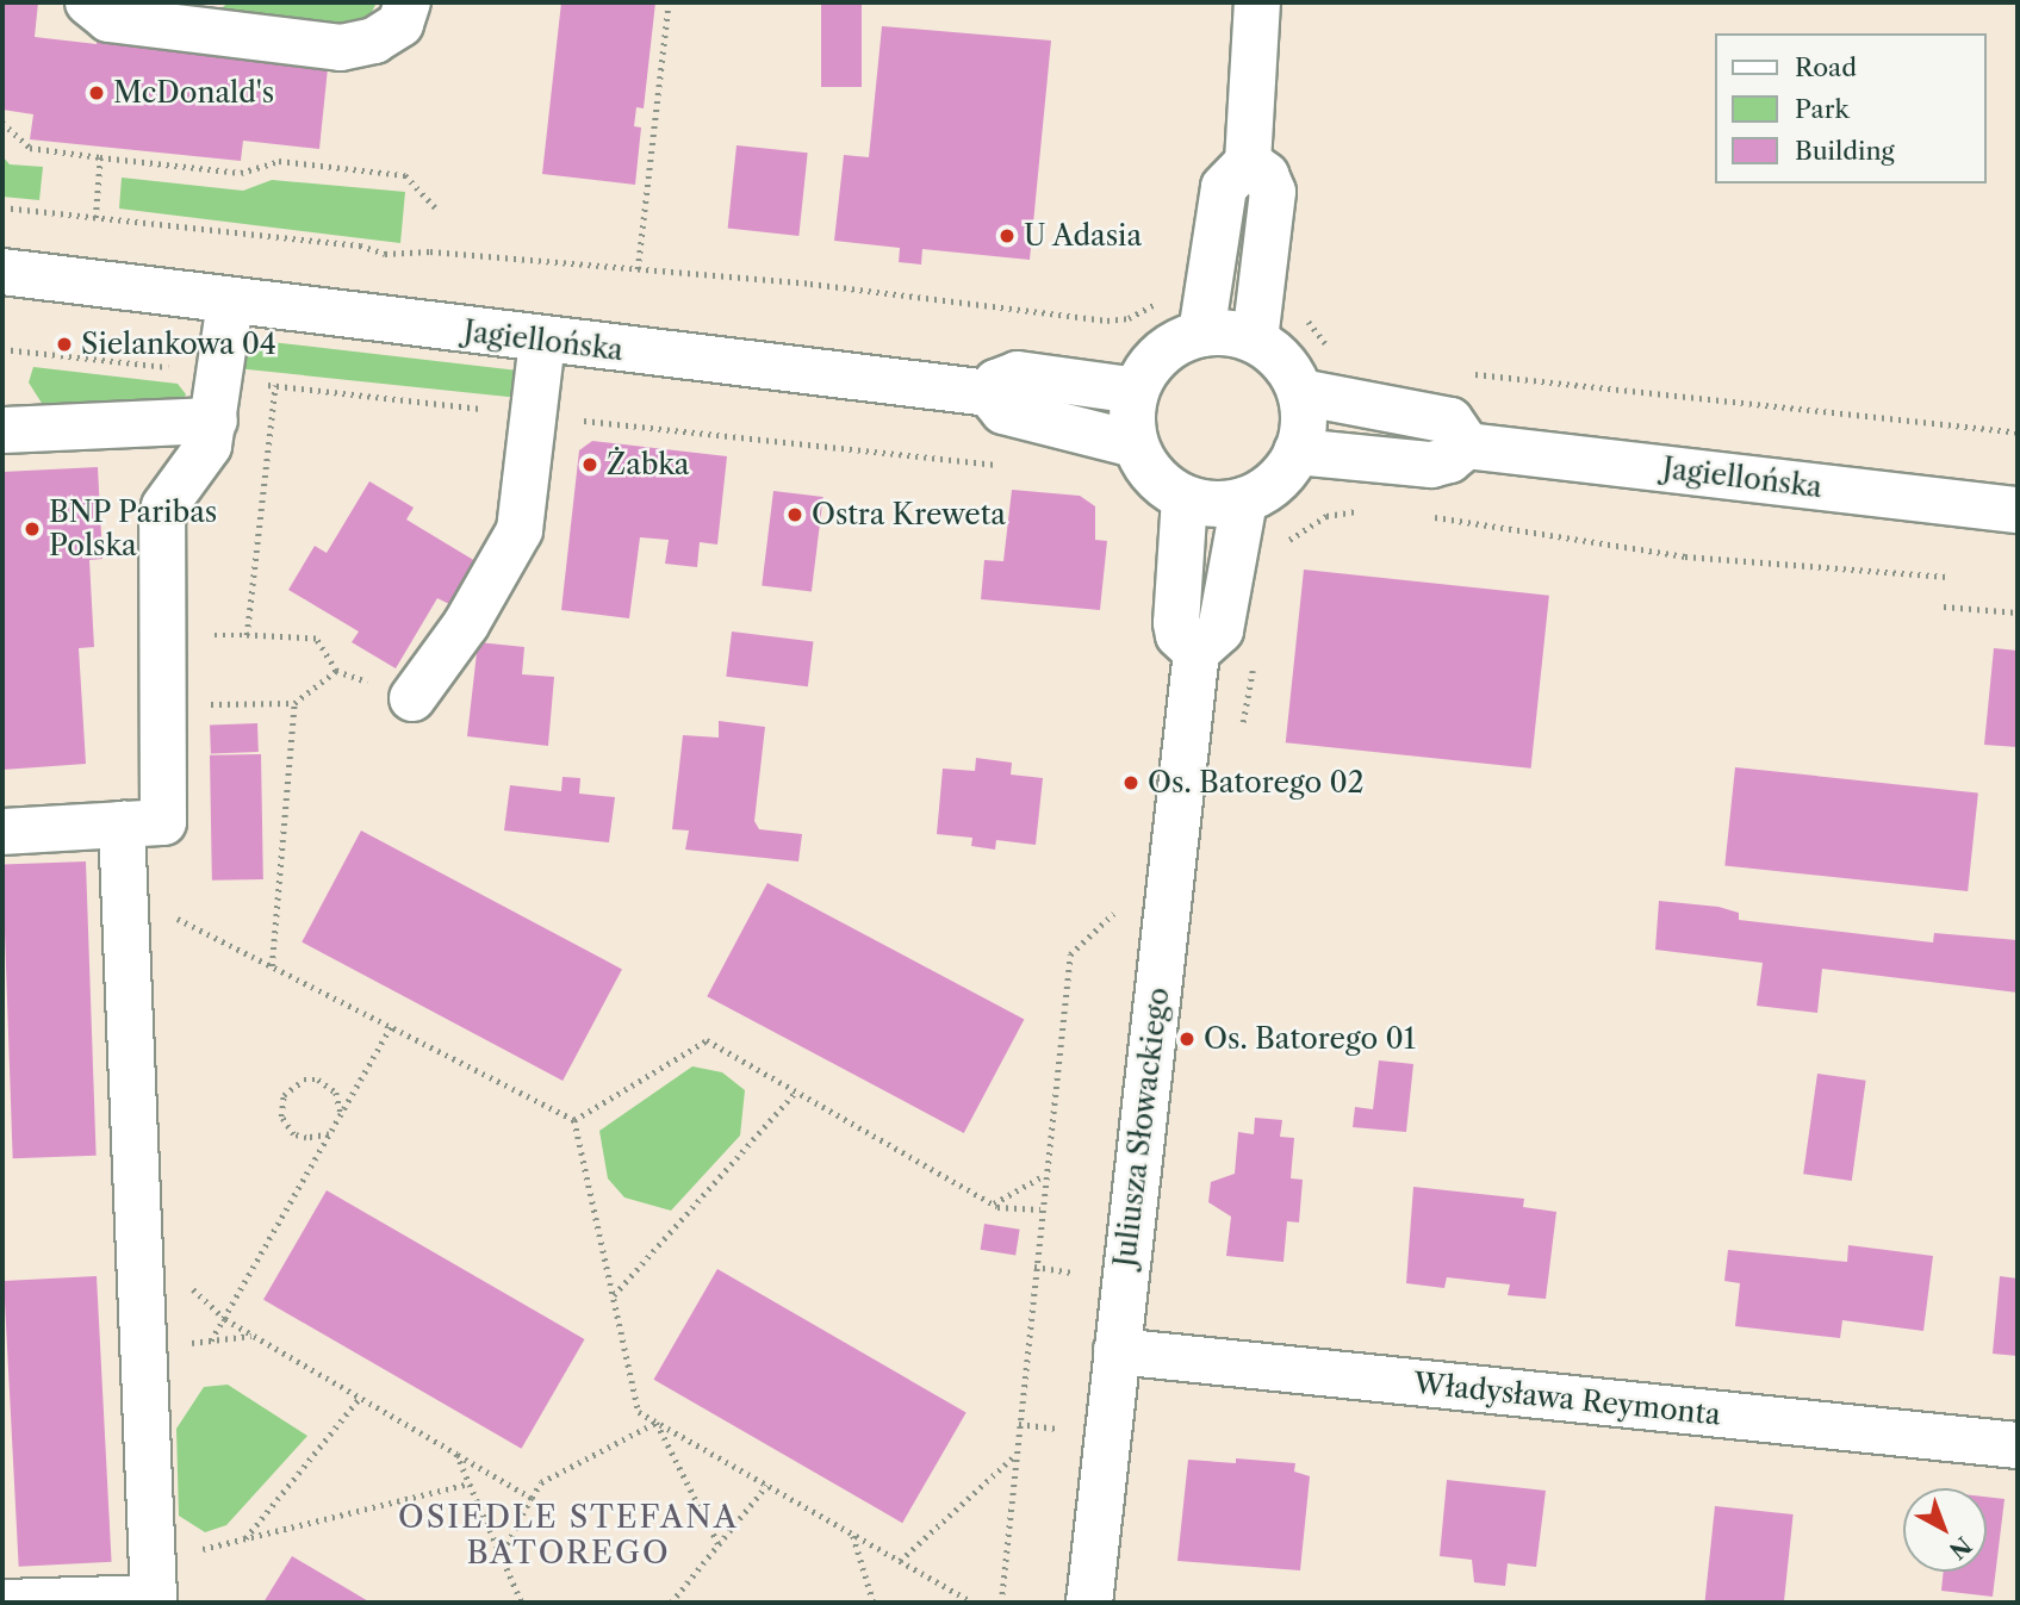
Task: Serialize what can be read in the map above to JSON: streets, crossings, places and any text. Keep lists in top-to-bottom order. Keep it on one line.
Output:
{"streets":{"street":["Jagiellońska","Juliusza Słowackiego","Władysława Reymonta"]},"crossings":[["Juliusza Słowackiego","Władysława Reymonta"]],"districts":["OSIEDLE STEFANA BATOREGO"],"places":["McDonald's","U Adasia","Sielankowa 04","Żabka","Ostra Kreweta","BNP Paribas Polska","Os. Batorego 02","Os. Batorego 01"],"legend":["Road","Park","Building"],"north":"bottom right"}
